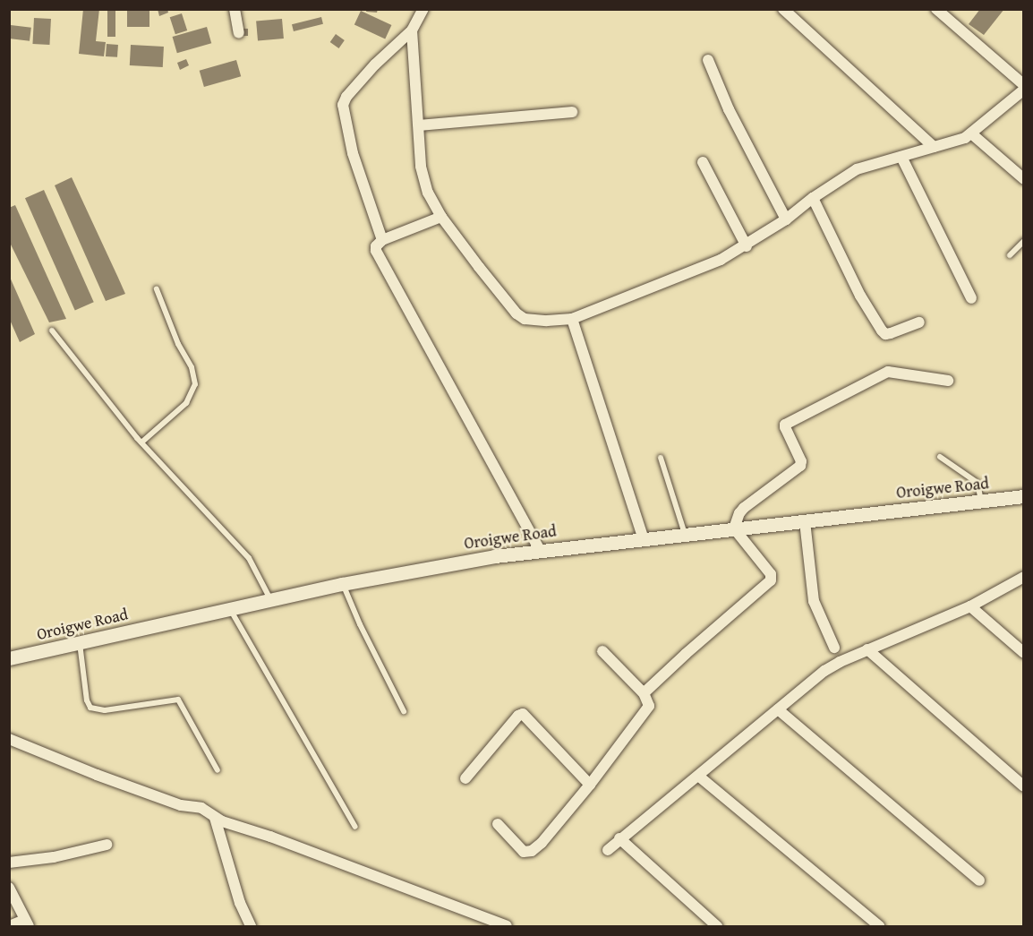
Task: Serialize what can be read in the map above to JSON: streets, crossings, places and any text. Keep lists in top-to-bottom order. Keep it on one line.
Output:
{"streets":{"street":["Oroigwe Road"]}}
